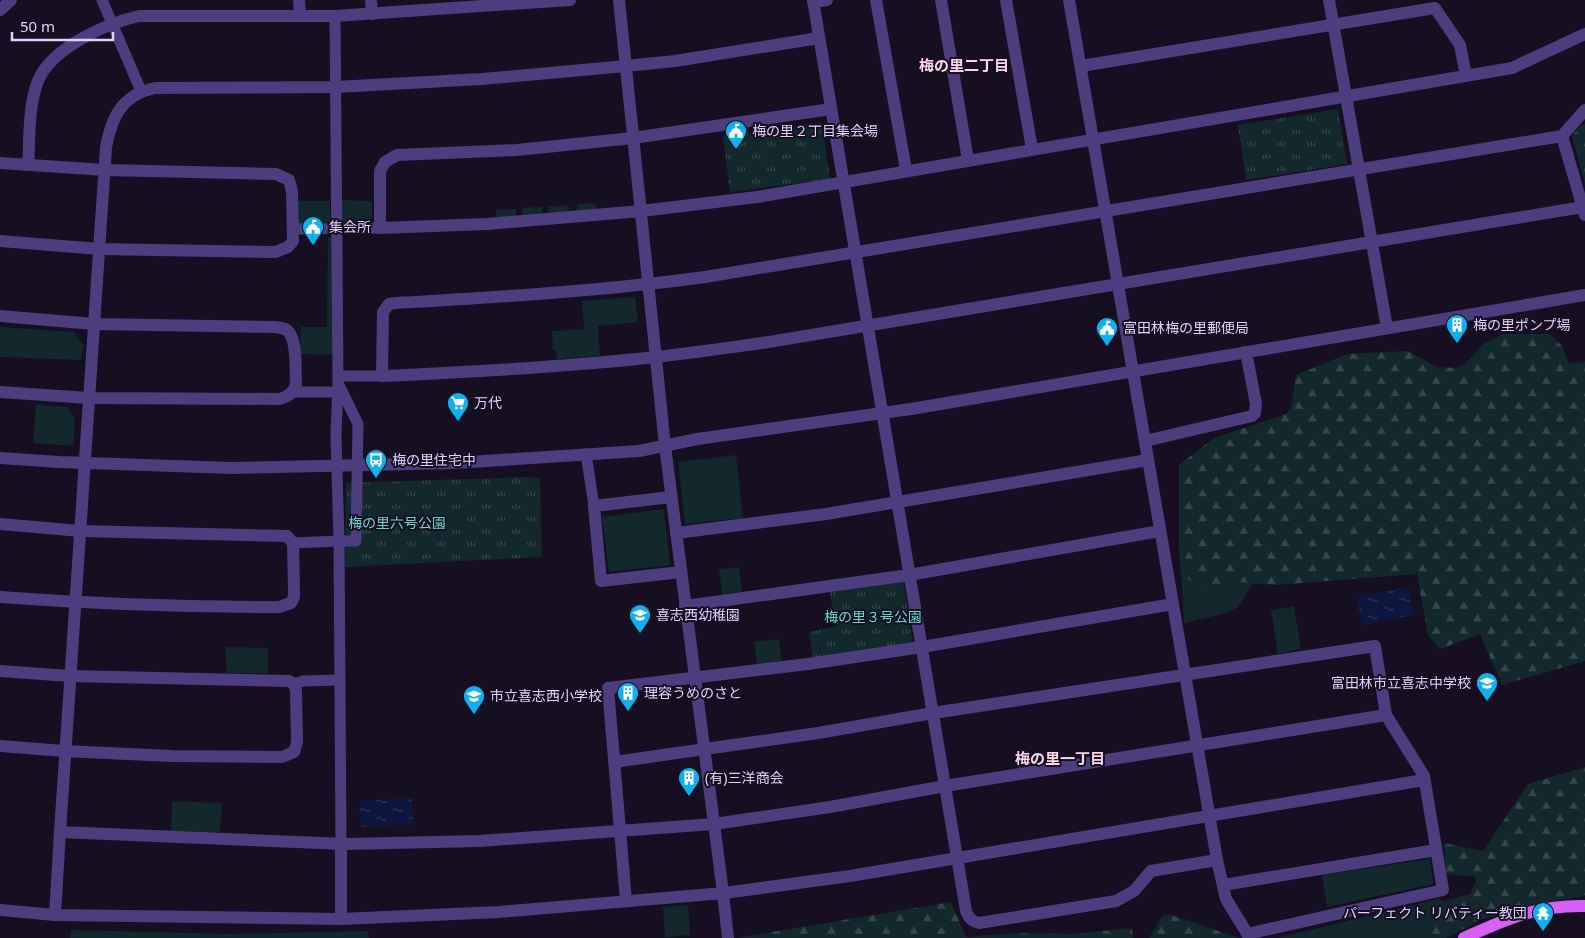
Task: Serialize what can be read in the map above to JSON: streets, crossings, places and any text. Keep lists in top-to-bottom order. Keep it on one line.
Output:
{"districts":["梅の里二丁目","梅の里一丁目"],"parks":["梅の里六号公園","梅の里３号公園"],"places":{"public building":["梅の里２丁目集会場","集会所","富田林梅の里郵便局"],"building":["梅の里ポンプ場","理容うめのさと","(有)三洋商会"],"supermarket":["万代"],"bus stop":["梅の里住宅中"],"school or university":["喜志西幼稚園","富田林市立喜志中学校","市立喜志西小学校"],"temple":["パーフェクト リバティー教団"]},"scale_bar":"50 m"}
